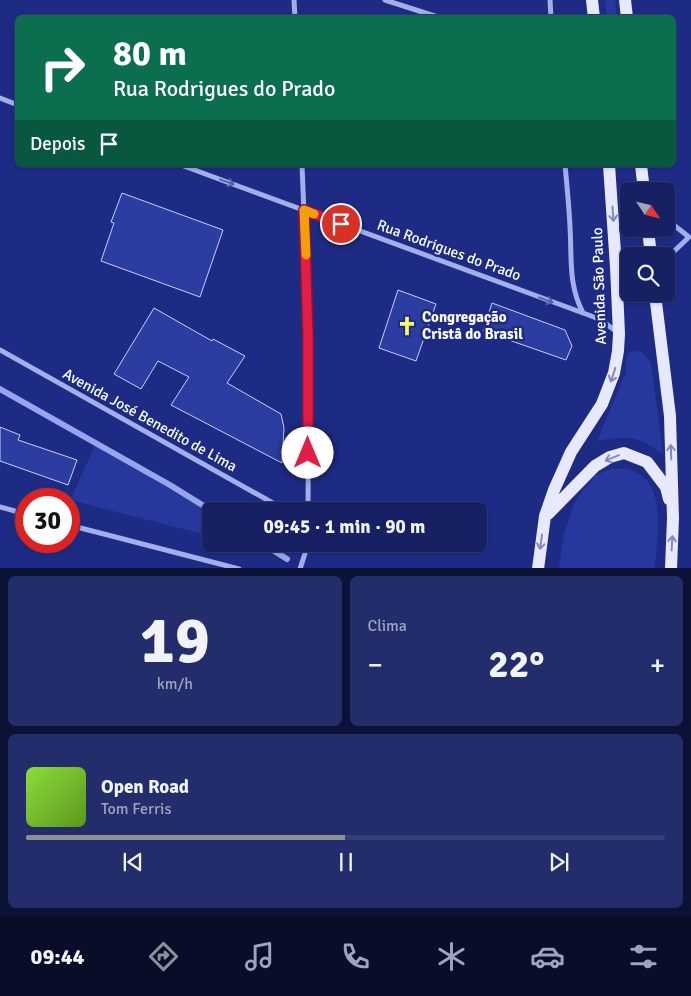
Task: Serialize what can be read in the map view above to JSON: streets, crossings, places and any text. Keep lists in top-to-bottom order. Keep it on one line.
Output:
{"streets":{"main road":["Avenida São Paulo"],"street":["Rua Rodrigues do Prado","Avenida José Benedito de Lima"]},"crossings":[["Rua Rodrigues do Prado","Avenida São Paulo"]],"one_way":["Rua Rodrigues do Prado"],"places":{"church":["Congregação Cristâ do Brasil"]},"north":"bottom right","page":{"turn":["80 m","Rua Rodrigues do Prado"],"then":"Depois","limit":"30","trip":"09:45 · 1 min · 90 m","tile":[["19","km/h"],"Clima"],"heat":["−","22°","+"],"song":["Open Road","Tom Ferris"],"tabs":"09:44"}}
